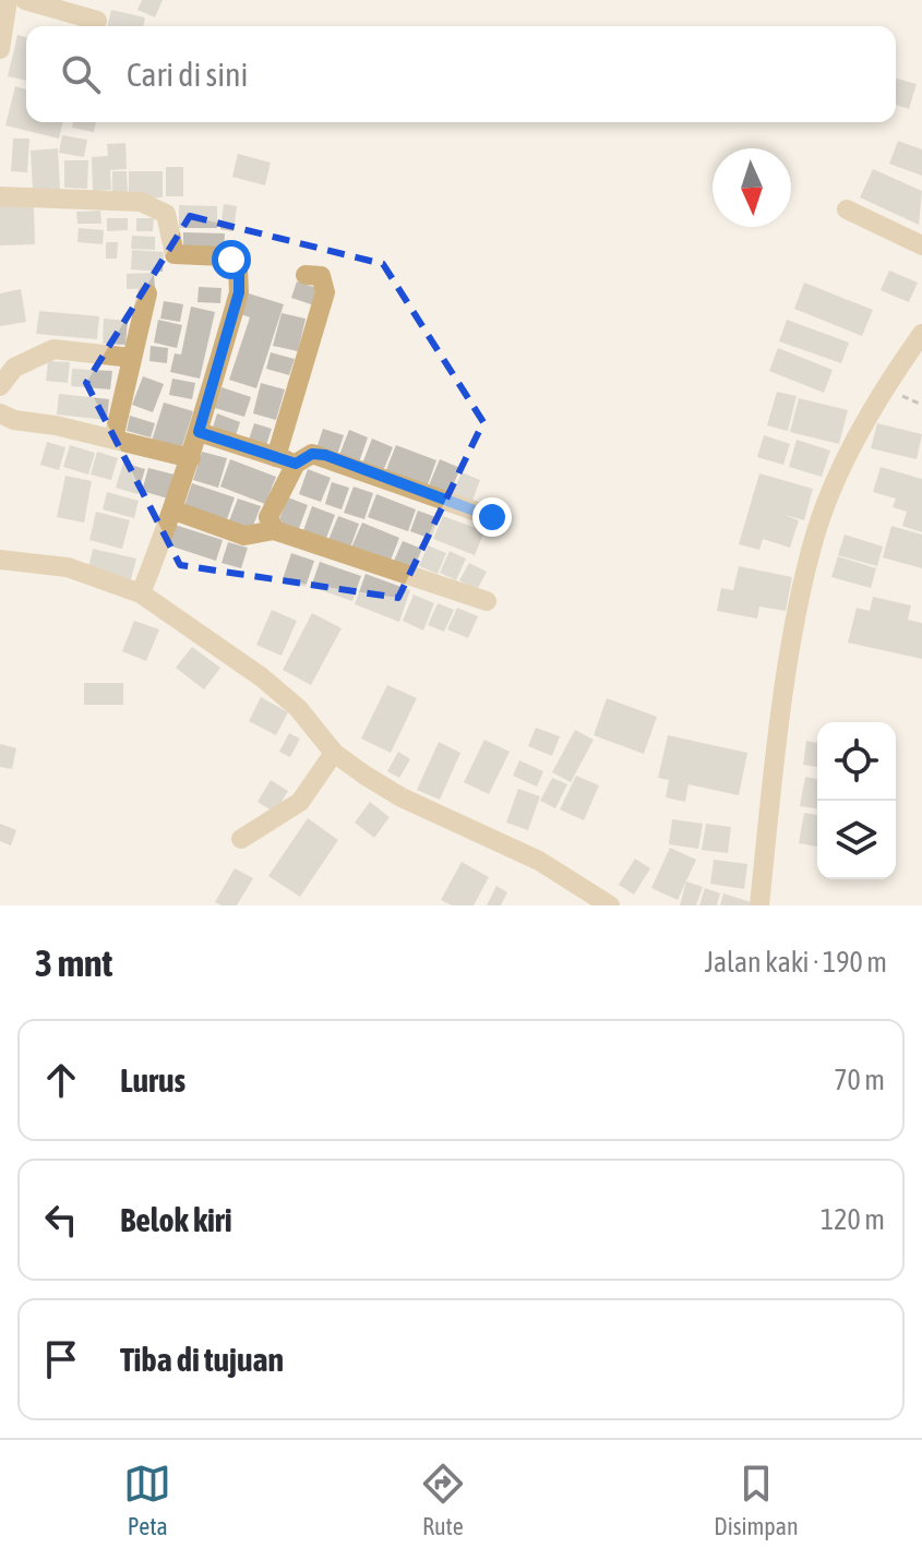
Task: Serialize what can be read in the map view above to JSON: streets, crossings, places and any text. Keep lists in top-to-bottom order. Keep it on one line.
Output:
{"north":"bottom","page":{"search":"Cari di sini","heading":["3 mnt","Jalan kaki · 190 m"],"list":[["Lurus","70 m"],["Belok kiri","120 m"],"Tiba di tujuan"],"nav":["Peta","Rute","Disimpan"]}}
